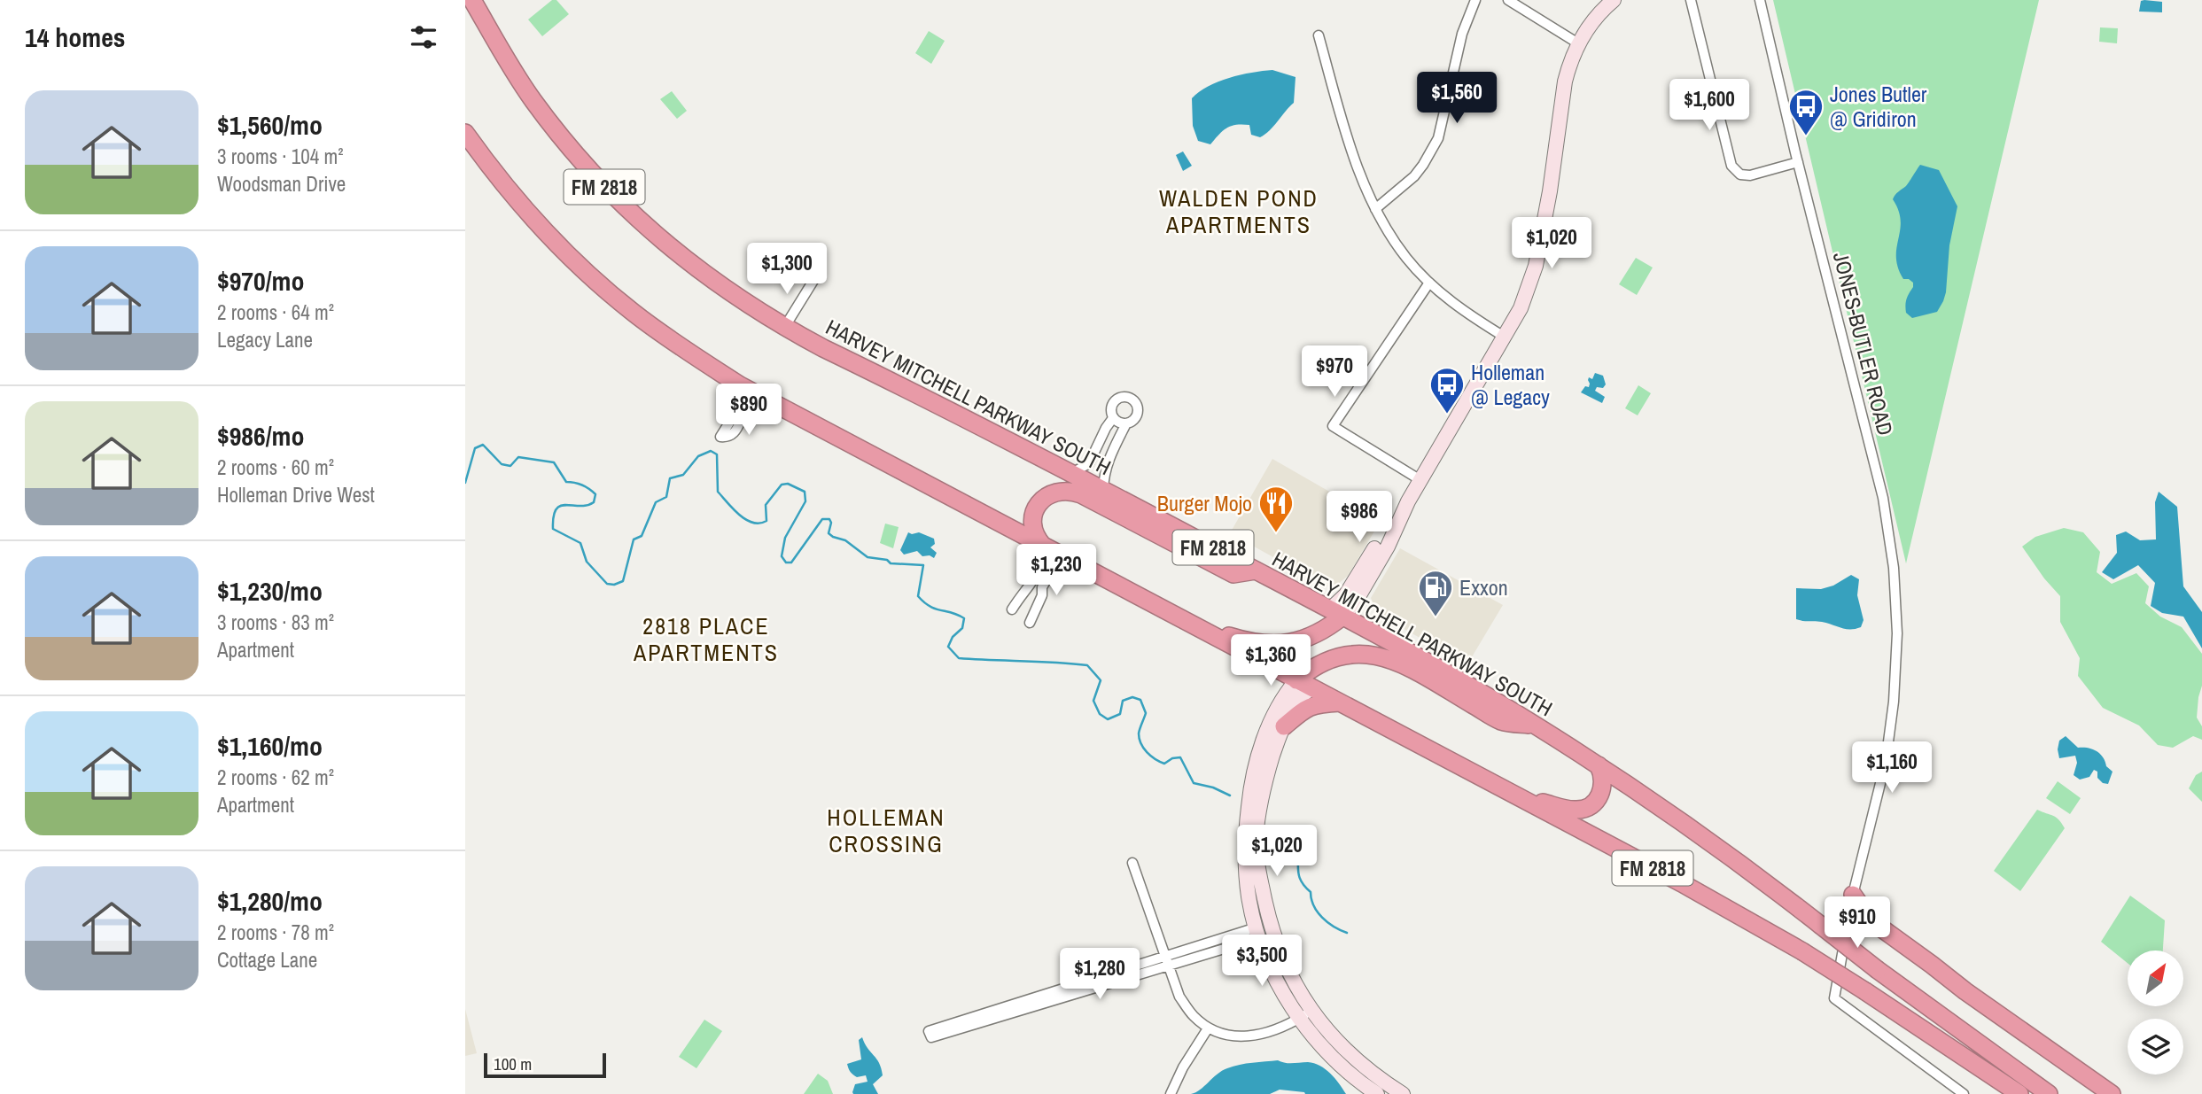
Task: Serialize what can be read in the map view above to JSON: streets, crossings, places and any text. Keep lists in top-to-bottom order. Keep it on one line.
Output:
{"streets":{"highway":["FM 2818","HARVEY MITCHELL PARKWAY SOUTH"],"street":["JONES-BUTLER ROAD"]},"districts":["WALDEN POND APARTMENTS","2818 PLACE APARTMENTS","HOLLEMAN CROSSING"],"places":{"bus stop":["Jones Butler @ Gridiron","Holleman @ Legacy"],"restaurant":["Burger Mojo"],"fuel station":["Exxon"]},"scale_bar":"100 m","north":"top right","page":{"heading":"14 homes","price":["$1,560","$1,600","$1,020","$1,300","$970","$890","$986","$1,230","$1,360","$1,160","$1,020","$910","$3,500","$1,280"],"list":[{"name":"$1,560/mo","note":"3 rooms · 104 m² · Woodsman Drive"},{"name":"$970/mo","note":"2 rooms · 64 m² · Legacy Lane"},{"name":"$986/mo","note":"2 rooms · 60 m² · Holleman Drive West"},{"name":"$1,230/mo","note":"3 rooms · 83 m² · Apartment"},{"name":"$1,160/mo","note":"2 rooms · 62 m² · Apartment"},{"name":"$1,280/mo","note":"2 rooms · 78 m² · Cottage Lane"}],"scale":"100 m"}}
